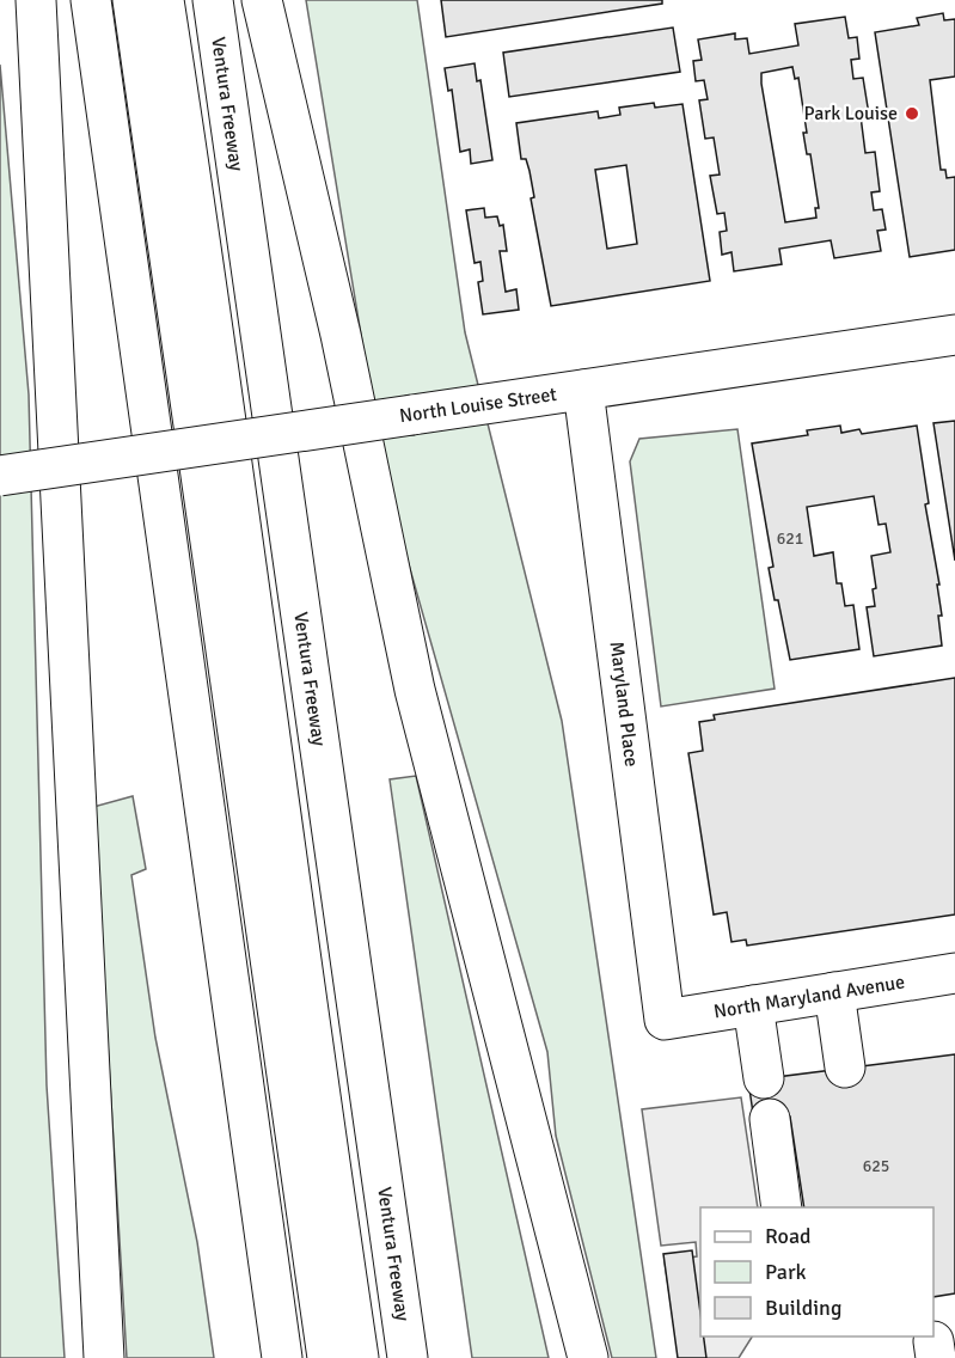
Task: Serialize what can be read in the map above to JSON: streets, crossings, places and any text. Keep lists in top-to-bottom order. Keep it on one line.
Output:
{"streets":{"main road":["Ventura Freeway","North Louise Street","Maryland Place","North Maryland Avenue"]},"crossings":[["North Louise Street","Maryland Place"],["Maryland Place","North Maryland Avenue"]],"places":["Park Louise"],"house_numbers":["621","625"],"legend":["Road","Park","Building"]}
